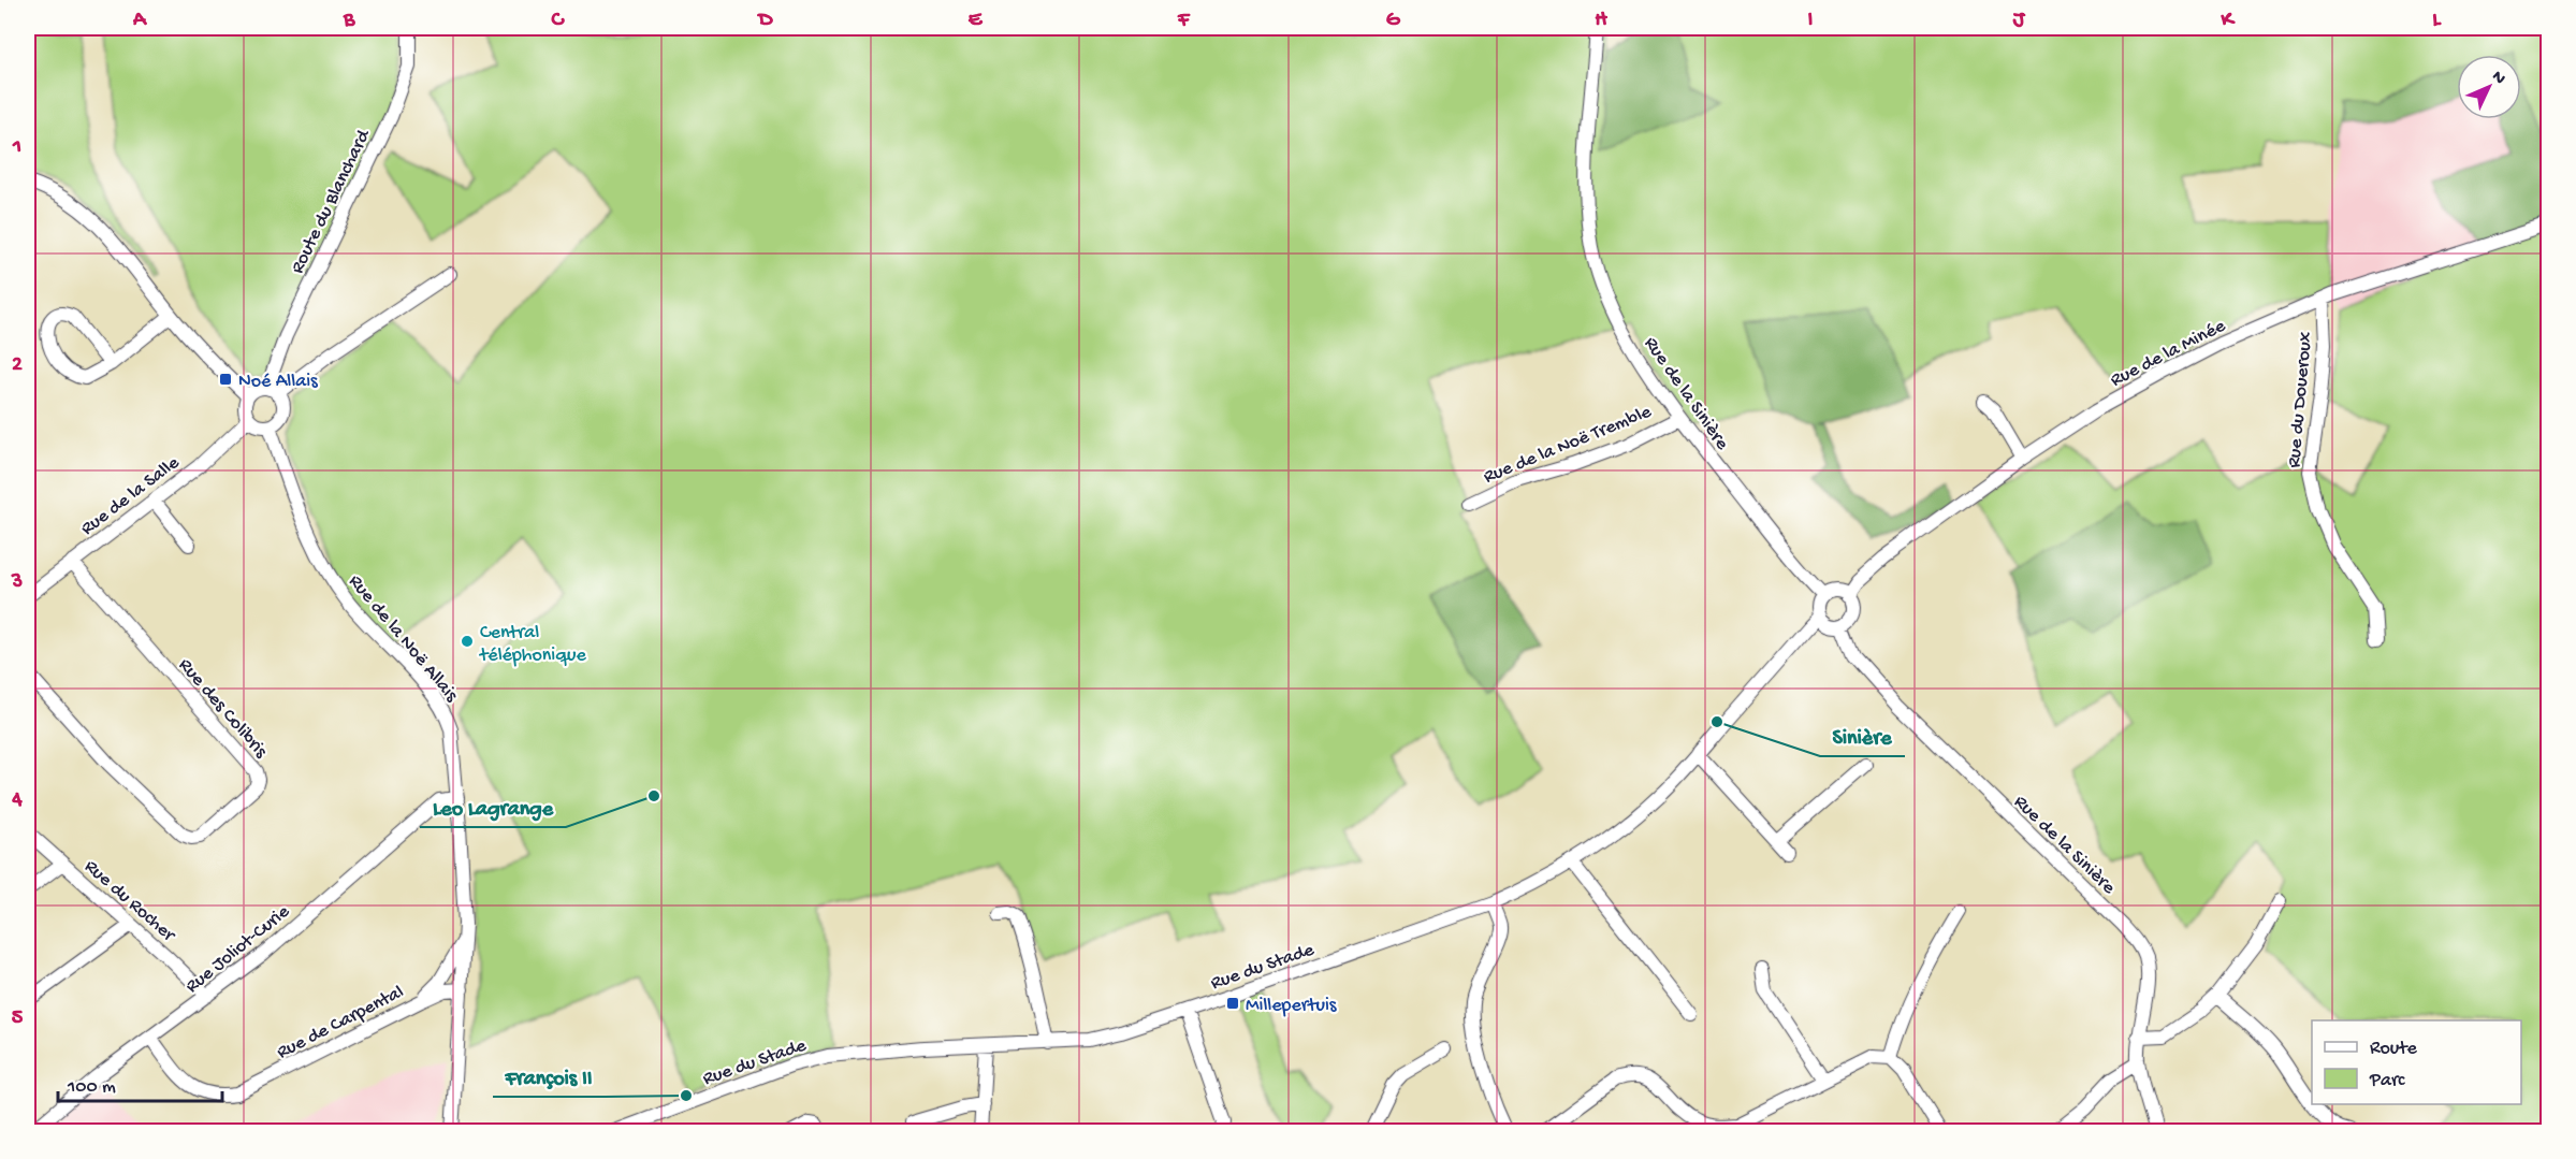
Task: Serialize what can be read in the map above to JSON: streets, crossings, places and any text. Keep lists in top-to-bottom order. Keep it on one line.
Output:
{"streets":{"street":["Route du Blanchard","Rue de la Minée","Rue de la Sinière","Rue du Doueroux","Rue de la Noë Tremble","Rue de la Salle","Rue de la Noë Allais","Rue des Colibris","Rue du Rocher","Rue Joliot-Curie","Rue du Stade","Rue de Carpental"]},"crossings":[["Route du Blanchard","Rue de la Salle"],["Route du Blanchard","Rue de la Noë Allais"],["Rue de la Minée","Rue de la Sinière"],["Rue de la Minée","Rue du Doueroux"],["Rue de la Minée","Rue du Stade"],["Rue de la Sinière","Rue de la Noë Tremble"],["Rue de la Sinière","Rue du Stade"],["Rue de la Salle","Rue de la Noë Allais"],["Rue de la Salle","Rue des Colibris"],["Rue de la Noë Allais","Rue Joliot-Curie"],["Rue de la Noë Allais","Rue de Carpental"],["Rue du Rocher","Rue Joliot-Curie"],["Rue Joliot-Curie","Rue de Carpental"]],"places":{"transit":["Noé Allais","Millepertuis"],"other":["Central téléphonique","Sinière","Leo Lagrange","François II"]},"legend":["Route","Parc"],"scale_bar":"100 m","north":"top right","grid":{"columns":["A","B","C","D","E","F","G","H","I","J","K","L"],"rows":["1","2","3","4","5"]}}
